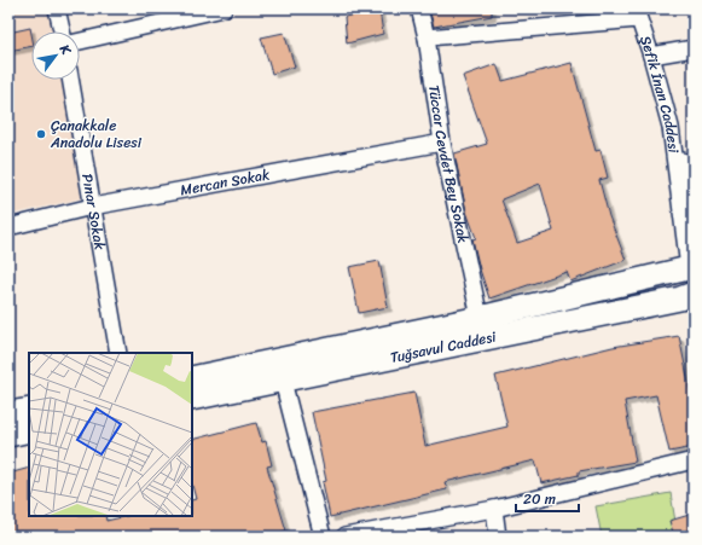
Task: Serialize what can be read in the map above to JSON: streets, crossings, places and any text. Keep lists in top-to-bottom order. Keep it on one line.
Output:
{"streets":{"main road":["Tuğsavul Caddesi"],"street":["Şefik İnan Caddesi","Tüccar Cevdet Bey Sokak","Mercan Sokak","Pınar Sokak"]},"crossings":[["Tüccar Cevdet Bey Sokak","Mercan Sokak"],["Mercan Sokak","Pınar Sokak"]],"places":["Çanakkale Anadolu Lisesi"],"scale_bar":"20 m","north":"top right"}
